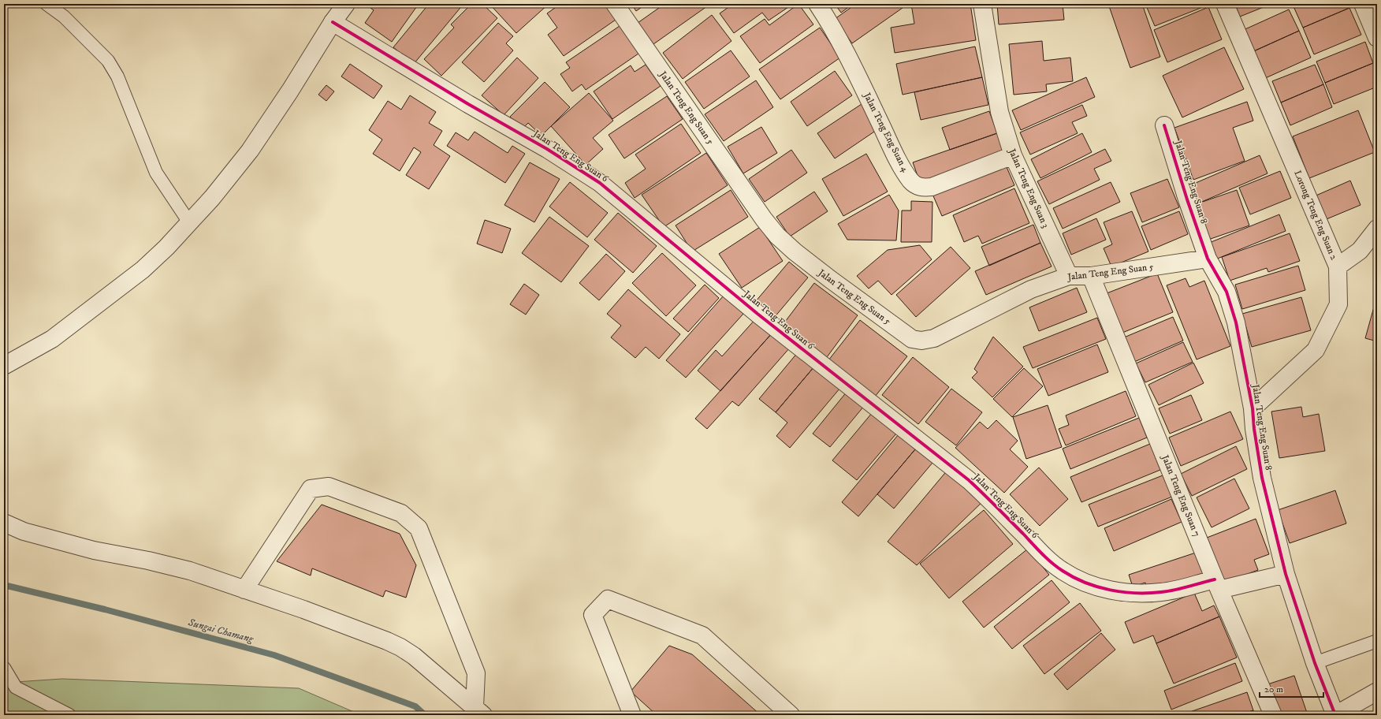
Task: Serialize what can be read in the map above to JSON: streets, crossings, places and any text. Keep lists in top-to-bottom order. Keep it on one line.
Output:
{"streets":{"street":["Jalan Teng Eng Suan 5","Jalan Teng Eng Suan 4","Jalan Teng Eng Suan 6","Jalan Teng Eng Suan 8","Jalan Teng Eng Suan 3","Lorong Teng Eng Suan 2","Jalan Teng Eng Suan 7"]},"crossings":[["Jalan Teng Eng Suan 5","Jalan Teng Eng Suan 8"],["Jalan Teng Eng Suan 5","Jalan Teng Eng Suan 3"],["Jalan Teng Eng Suan 5","Jalan Teng Eng Suan 7"],["Jalan Teng Eng Suan 4","Jalan Teng Eng Suan 3"],["Jalan Teng Eng Suan 6","Jalan Teng Eng Suan 8"],["Jalan Teng Eng Suan 6","Jalan Teng Eng Suan 7"],["Jalan Teng Eng Suan 8","Lorong Teng Eng Suan 2"]],"water":["Sungai Chamang"],"scale_bar":"20 m"}
